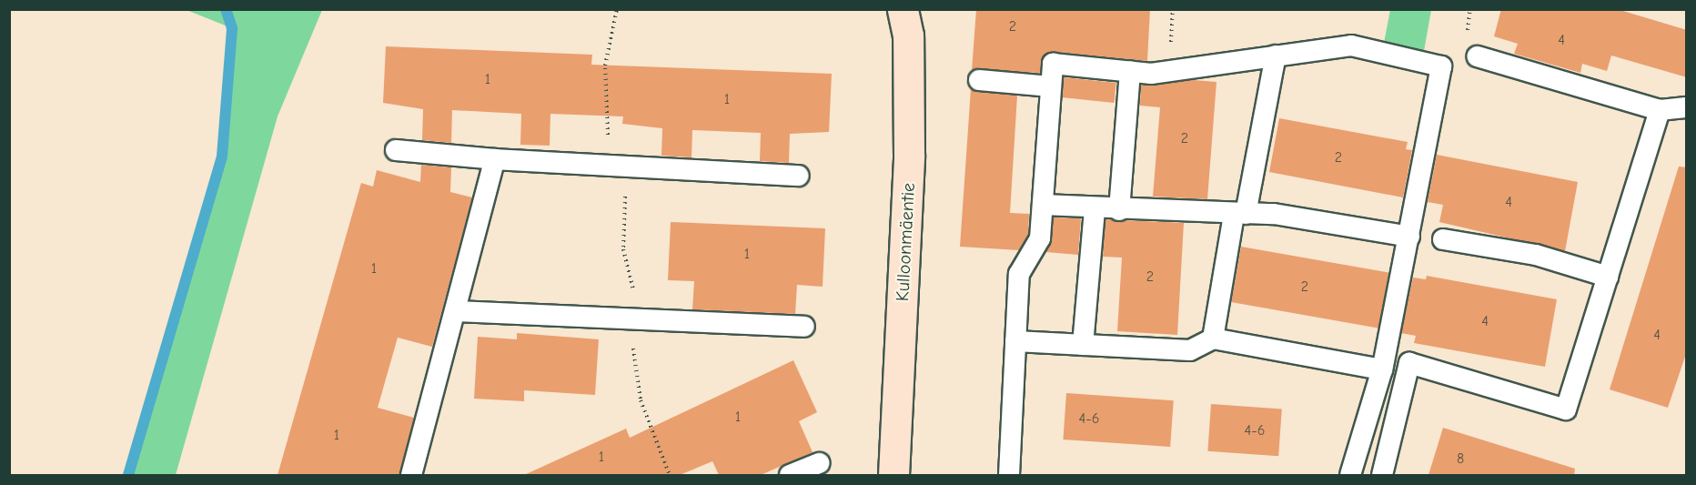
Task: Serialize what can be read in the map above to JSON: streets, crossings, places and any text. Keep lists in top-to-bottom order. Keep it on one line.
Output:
{"streets":{"street":["Kulloonmäentie"]},"house_numbers":["2","4","1","1","2","2","4","1","1","2","2","4","4","1","4-6","4-6","1","1","8"]}
